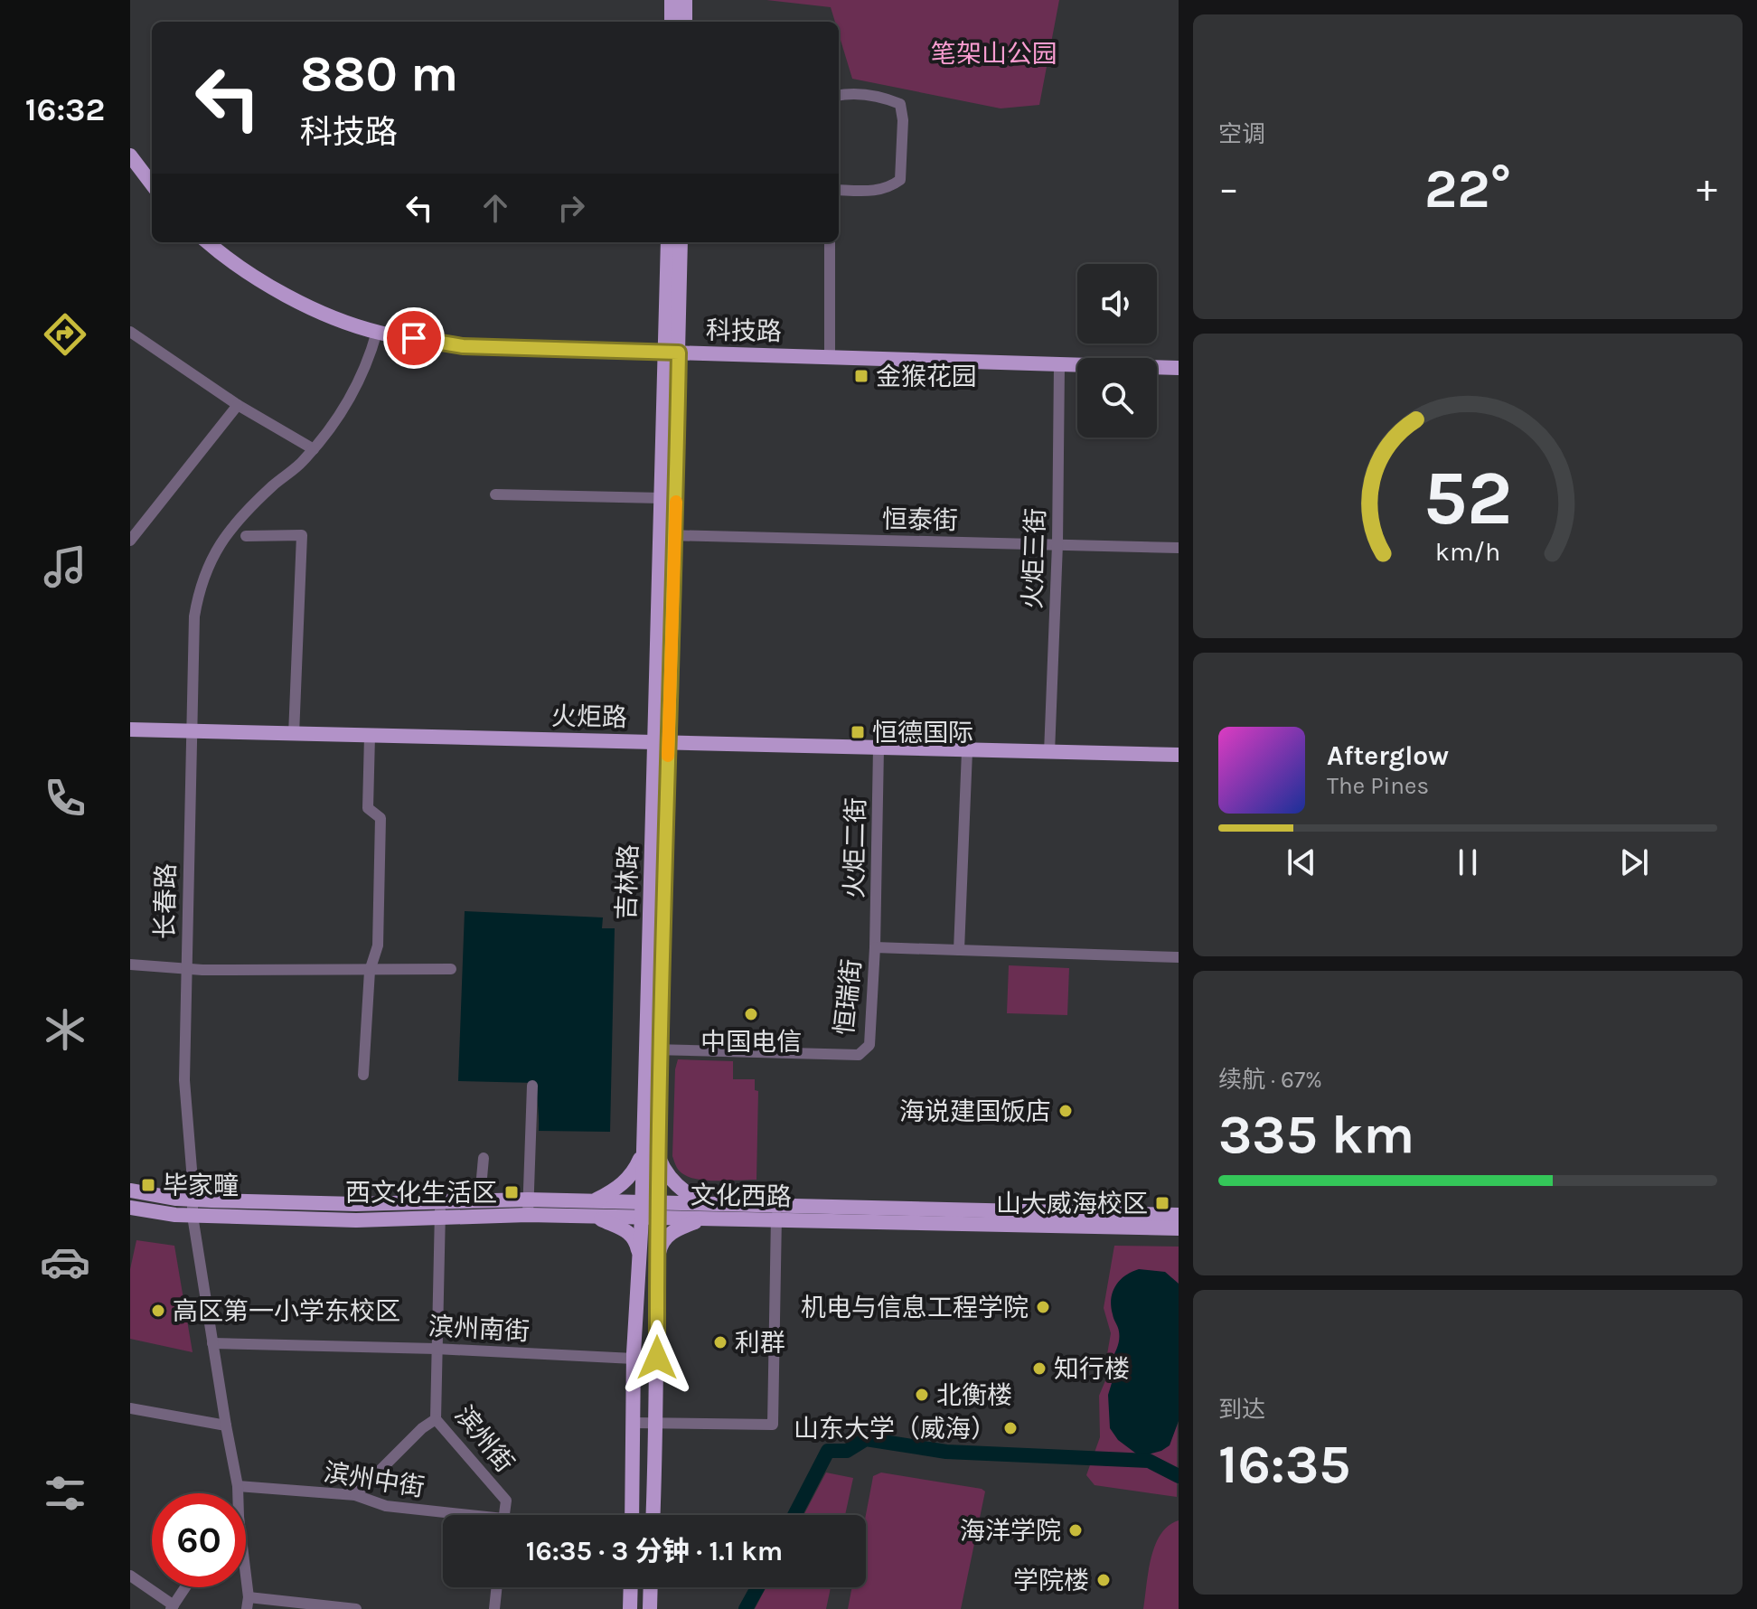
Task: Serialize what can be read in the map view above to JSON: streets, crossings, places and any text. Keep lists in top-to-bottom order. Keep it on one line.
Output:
{"streets":{"main road":["科技路","火炬路","吉林路","文化西路"],"street":["恒泰街","火炬三街","火炬二街","长春路","恒瑞街","滨州南街","滨州街","滨州中街"]},"crossings":[["科技路","火炬三街"],["科技路","吉林路"],["科技路","长春路"],["恒泰街","火炬三街"],["恒泰街","吉林路"],["火炬三街","火炬路"],["火炬路","火炬二街"],["火炬路","吉林路"],["火炬路","长春路"],["火炬二街","恒瑞街"],["吉林路","恒瑞街"],["吉林路","文化西路"],["吉林路","滨州南街"],["长春路","文化西路"],["长春路","滨州南街"],["长春路","滨州中街"],["文化西路","滨州街"],["滨州南街","滨州街"]],"parks":["笔架山公园"],"places":{"transit":["金猴花园","恒德国际","毕家疃","西文化生活区","山大威海校区"],"other":["中国电信","海说建国饭店","机电与信息工程学院","高区第一小学东校区","利群","知行楼","北衡楼","山东大学（威海）","海洋学院","学院楼"]},"page":{"tabs":"16:32","tile":["空调",["续航 · 67%","335 km"],["到达","16:35"]],"turn":["880 m","科技路"],"heat":["−","22°","+"],"song":["Afterglow","The Pines"],"limit":"60","trip":"16:35 · 3 分钟 · 1.1 km","gauge":["52","km/h"]}}
